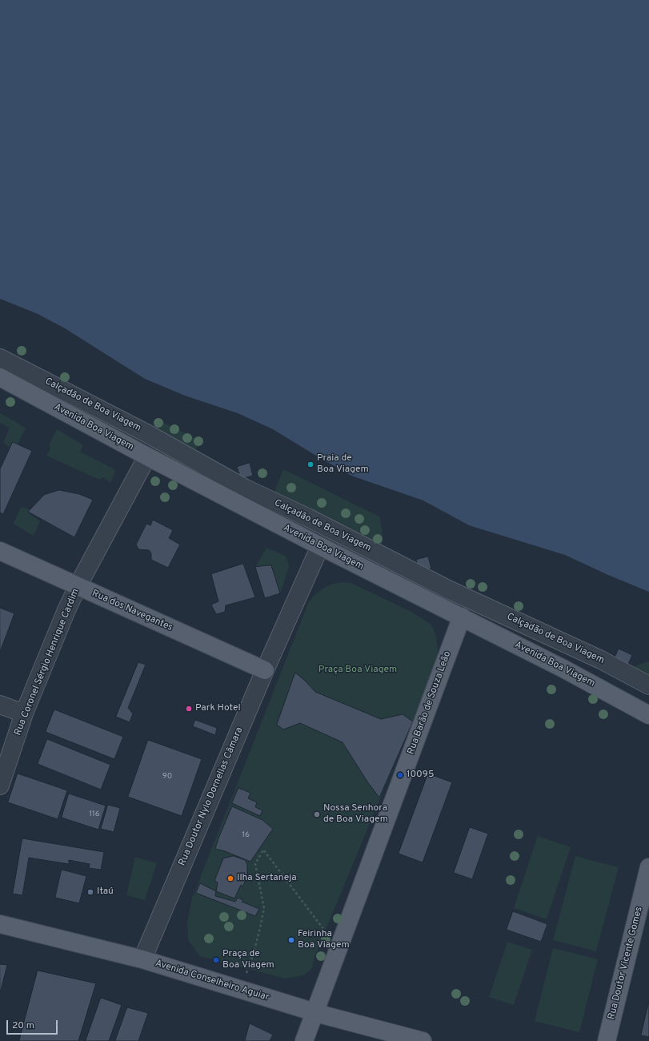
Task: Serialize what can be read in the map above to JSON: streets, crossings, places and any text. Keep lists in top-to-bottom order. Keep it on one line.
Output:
{"streets":{"main road":["Avenida Boa Viagem","Rua dos Navegantes","Rua Barão de Souza Leão","Rua Doutor Vicente Gomes","Avenida Conselheiro Aguiar"],"street":["Calçadão de Boa Viagem","Rua Coronel Sérgio Henrique Cardim","Rua Doutor Nylo Dornellas Câmara"]},"crossings":[["Avenida Boa Viagem","Rua Coronel Sérgio Henrique Cardim"],["Avenida Boa Viagem","Rua Barão de Souza Leão"],["Avenida Boa Viagem","Rua Doutor Nylo Dornellas Câmara"],["Rua dos Navegantes","Rua Coronel Sérgio Henrique Cardim"],["Rua dos Navegantes","Rua Doutor Nylo Dornellas Câmara"],["Rua Barão de Souza Leão","Avenida Conselheiro Aguiar"],["Rua Doutor Nylo Dornellas Câmara","Avenida Conselheiro Aguiar"]],"parks":["Praça Boa Viagem"],"places":["Praia de Boa Viagem","Park Hotel","10095","Nossa Senhora de Boa Viagem","Ilha Sertaneja","Itaú","Feirinha Boa Viagem","Praça de Boa Viagem"],"house_numbers":["90","116","16"],"scale_bar":"20 m"}
